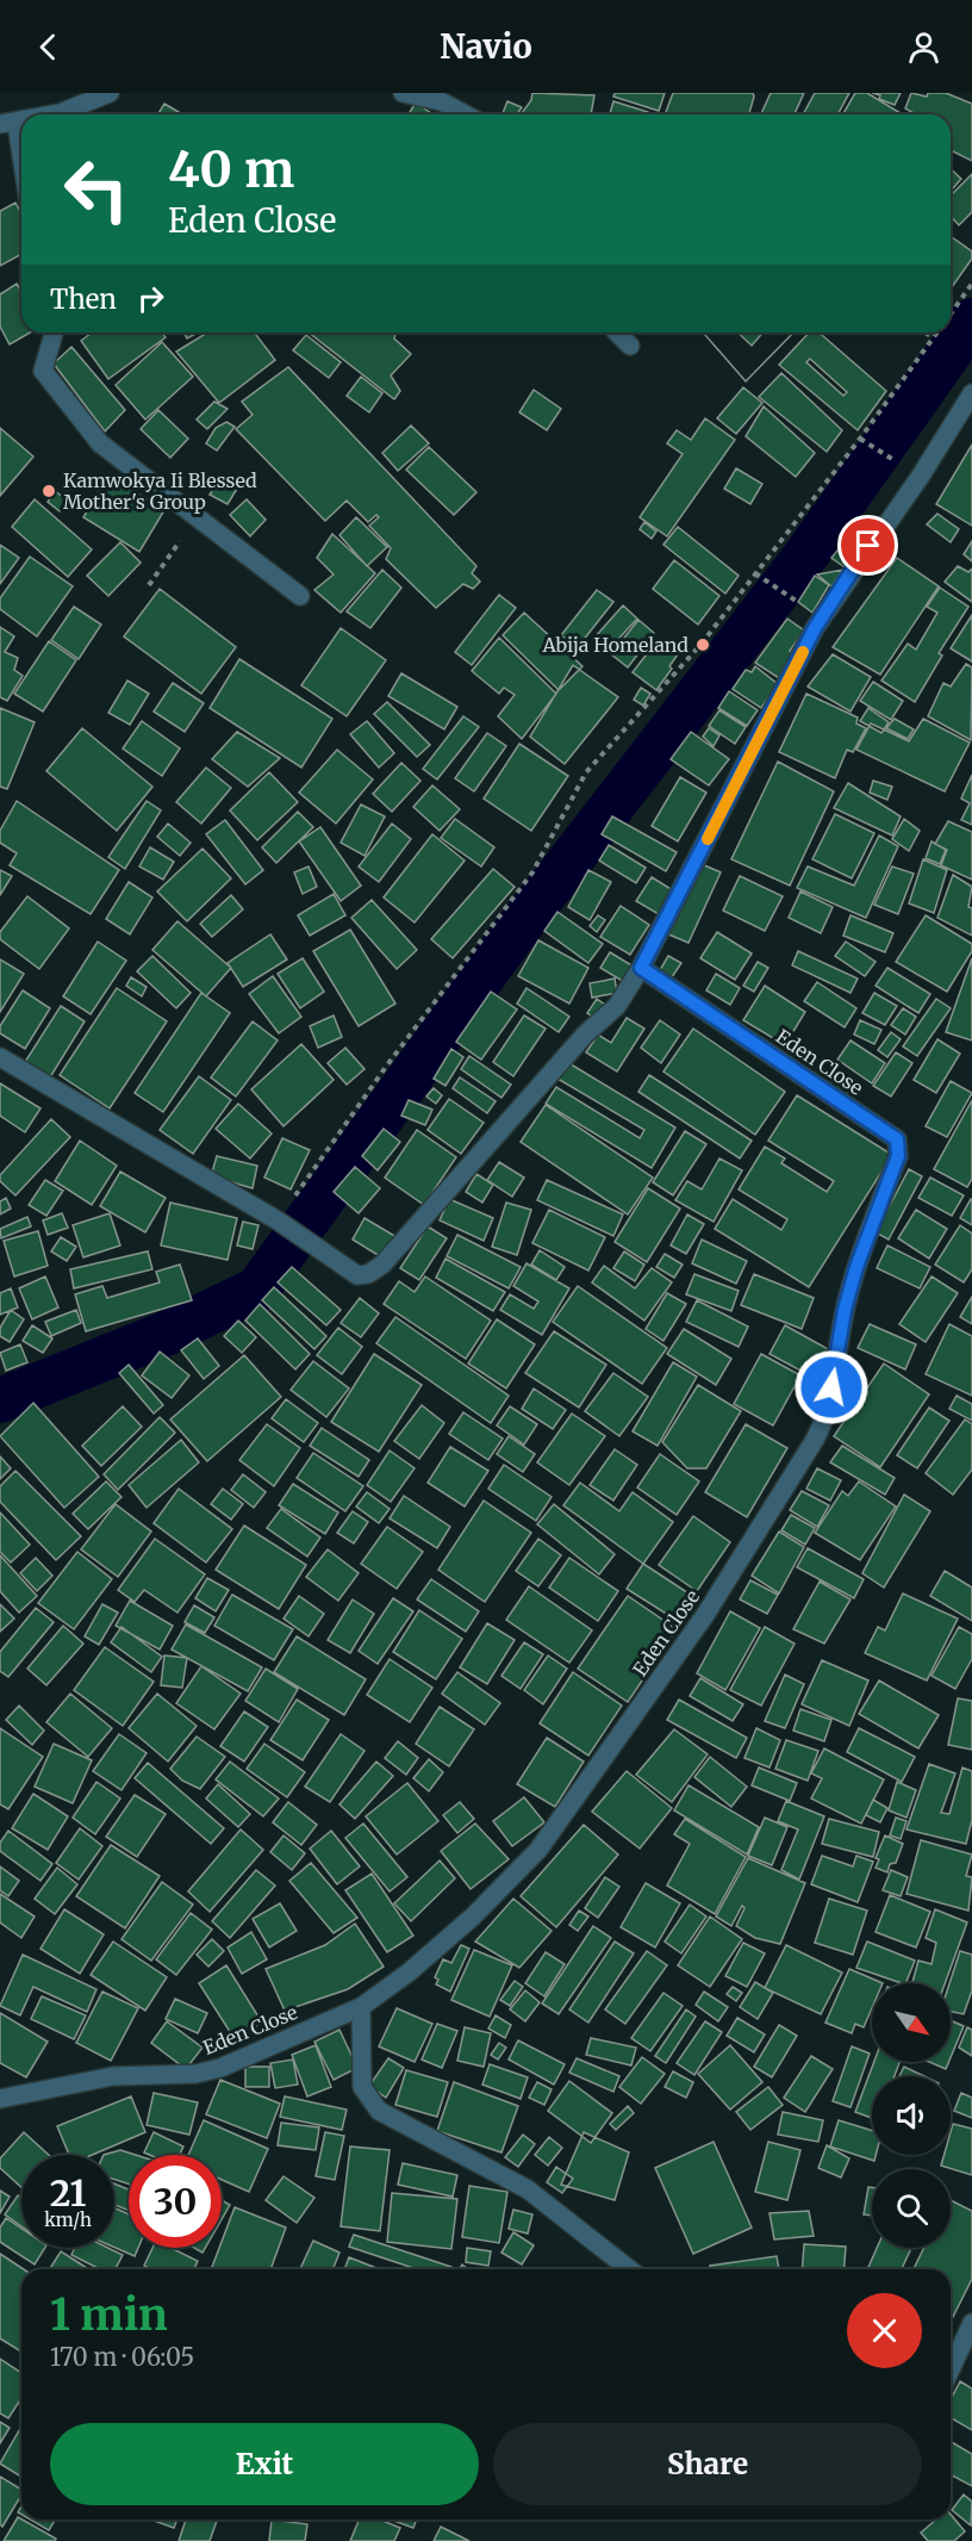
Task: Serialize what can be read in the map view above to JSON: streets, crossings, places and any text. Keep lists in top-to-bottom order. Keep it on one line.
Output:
{"streets":{"street":["Eden Close"]},"places":["Kamwokya Ii Blessed Mother's Group","Abija Homeland"],"north":"bottom right","page":{"header":"Navio","turn":["40 m","Eden Close"],"then":"Then","speed":"21 km/h","limit":"30","heading":["1 min","170 m · 06:05"],"buttons":["Exit","Share"]}}
